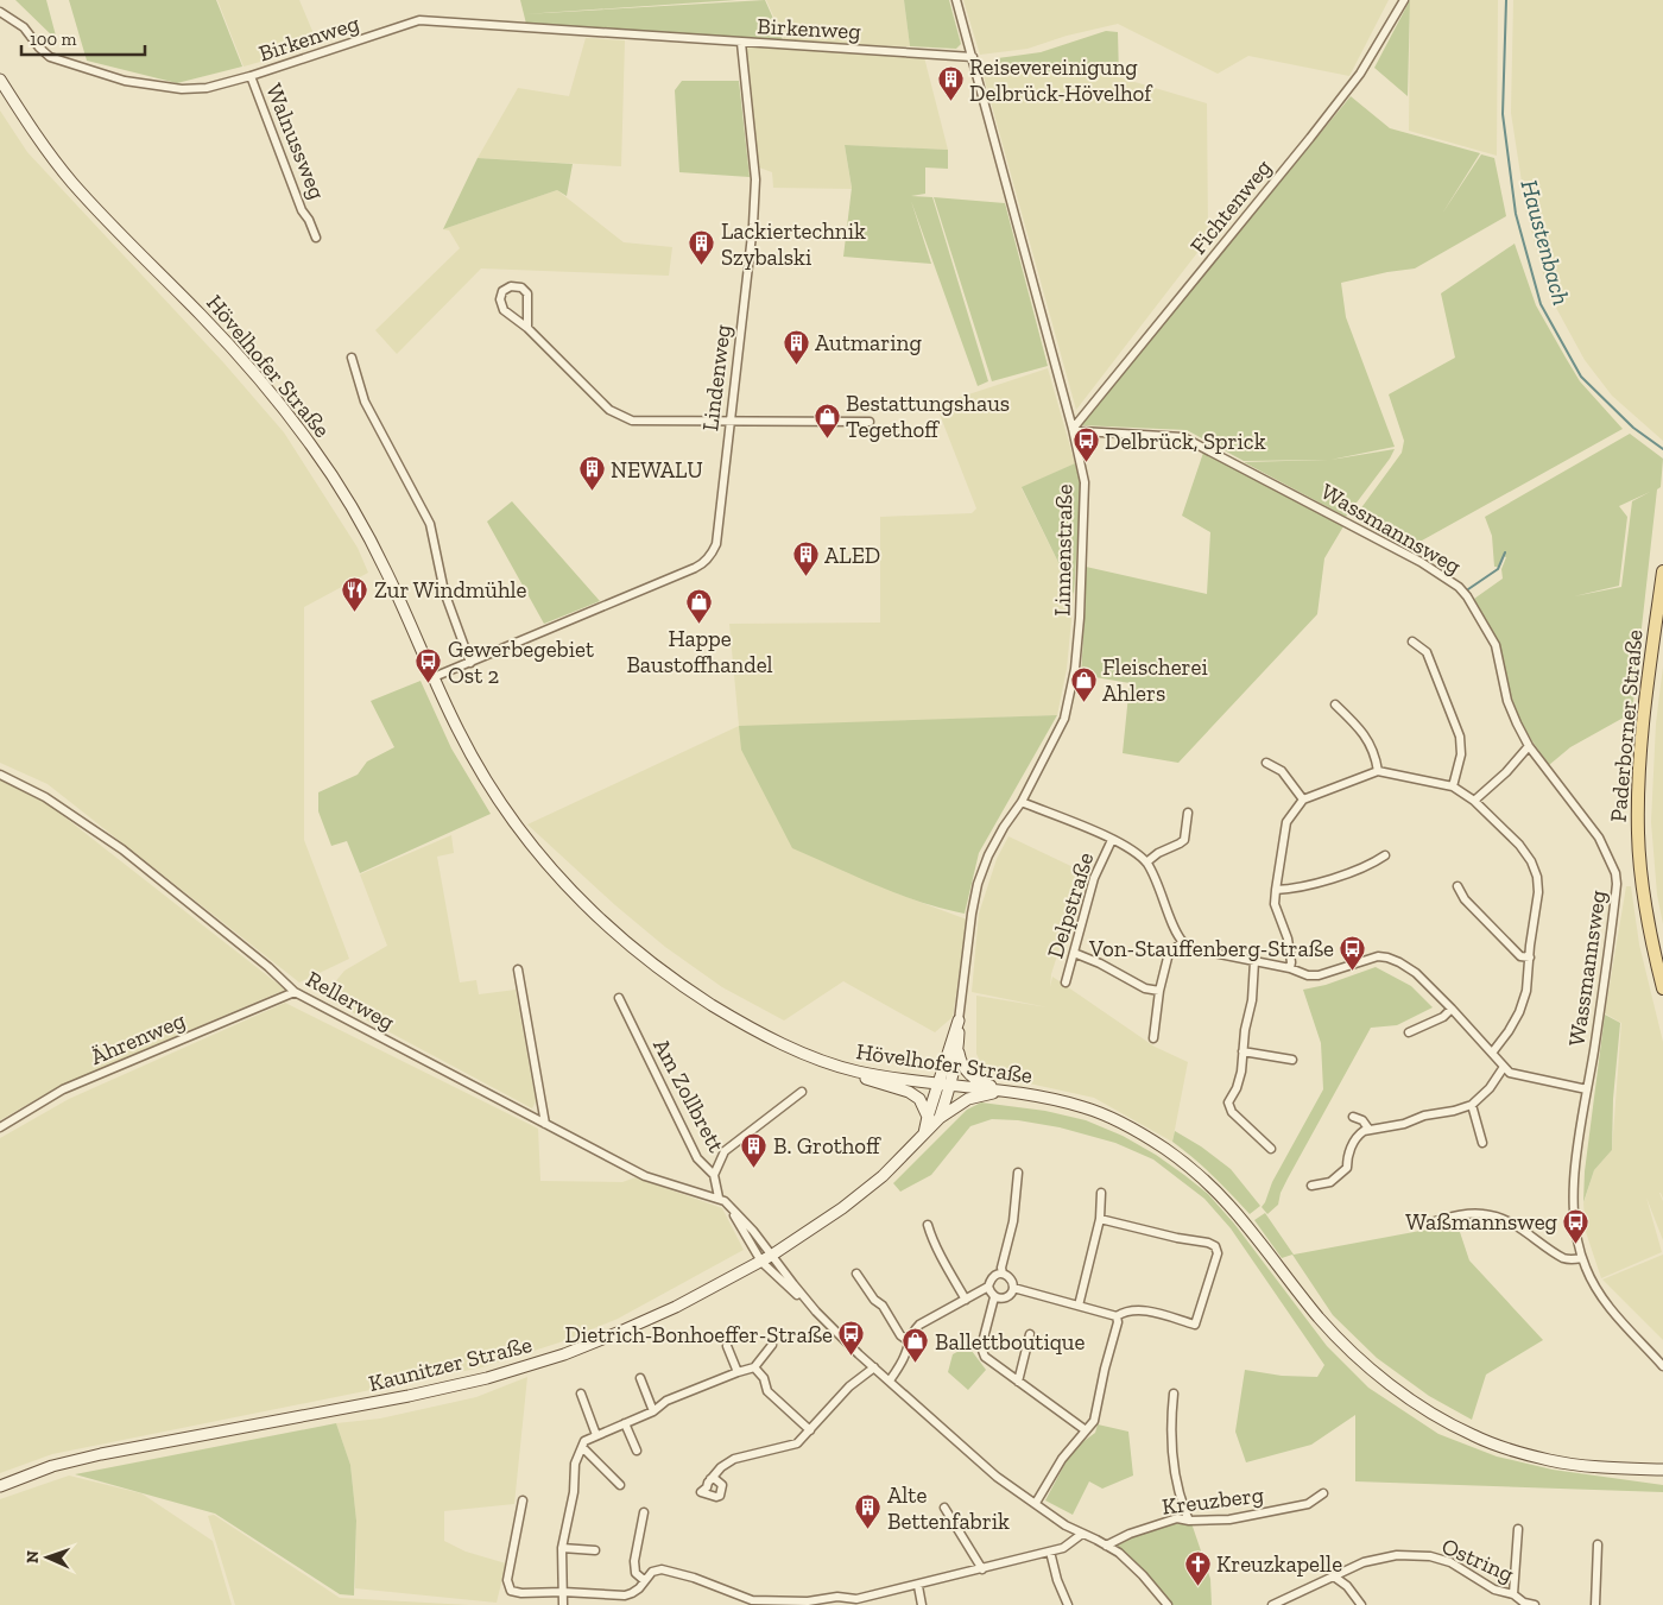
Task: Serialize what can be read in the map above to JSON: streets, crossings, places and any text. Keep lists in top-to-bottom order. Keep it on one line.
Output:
{"streets":{"main road":["Hövelhofer Straße","Paderborner Straße","Kaunitzer Straße"],"street":["Birkenweg","Walnussweg","Fichtenweg","Lindenweg","Wassmannsweg","Linnenstraße","Delpstraße","Rellerweg","Ährenweg","Am Zollbrett","Kreuzberg","Ostring"]},"crossings":[["Birkenweg","Walnussweg"],["Birkenweg","Lindenweg"],["Birkenweg","Linnenstraße"],["Fichtenweg","Wassmannsweg"],["Fichtenweg","Linnenstraße"],["Hövelhofer Straße","Lindenweg"],["Wassmannsweg","Linnenstraße"],["Rellerweg","Ährenweg"],["Rellerweg","Am Zollbrett"]],"water":["Haustenbach"],"places":{"building":["Reisevereinigung Delbrück-Hövelhof","Lackiertechnik Szybalski","Autmaring","NEWALU","ALED","B. Grothoff","Alte Bettenfabrik"],"shop":["Bestattungshaus Tegethoff","Happe Baustoffhandel","Fleischerei Ahlers","Ballettboutique"],"bus stop":["Delbrück, Sprick","Gewerbegebiet Ost 2","Von-Stauffenberg-Straße","Waßmannsweg","Dietrich-Bonhoeffer-Straße"],"restaurant":["Zur Windmühle"],"church":["Kreuzkapelle"]},"scale_bar":"100 m","north":"left"}
